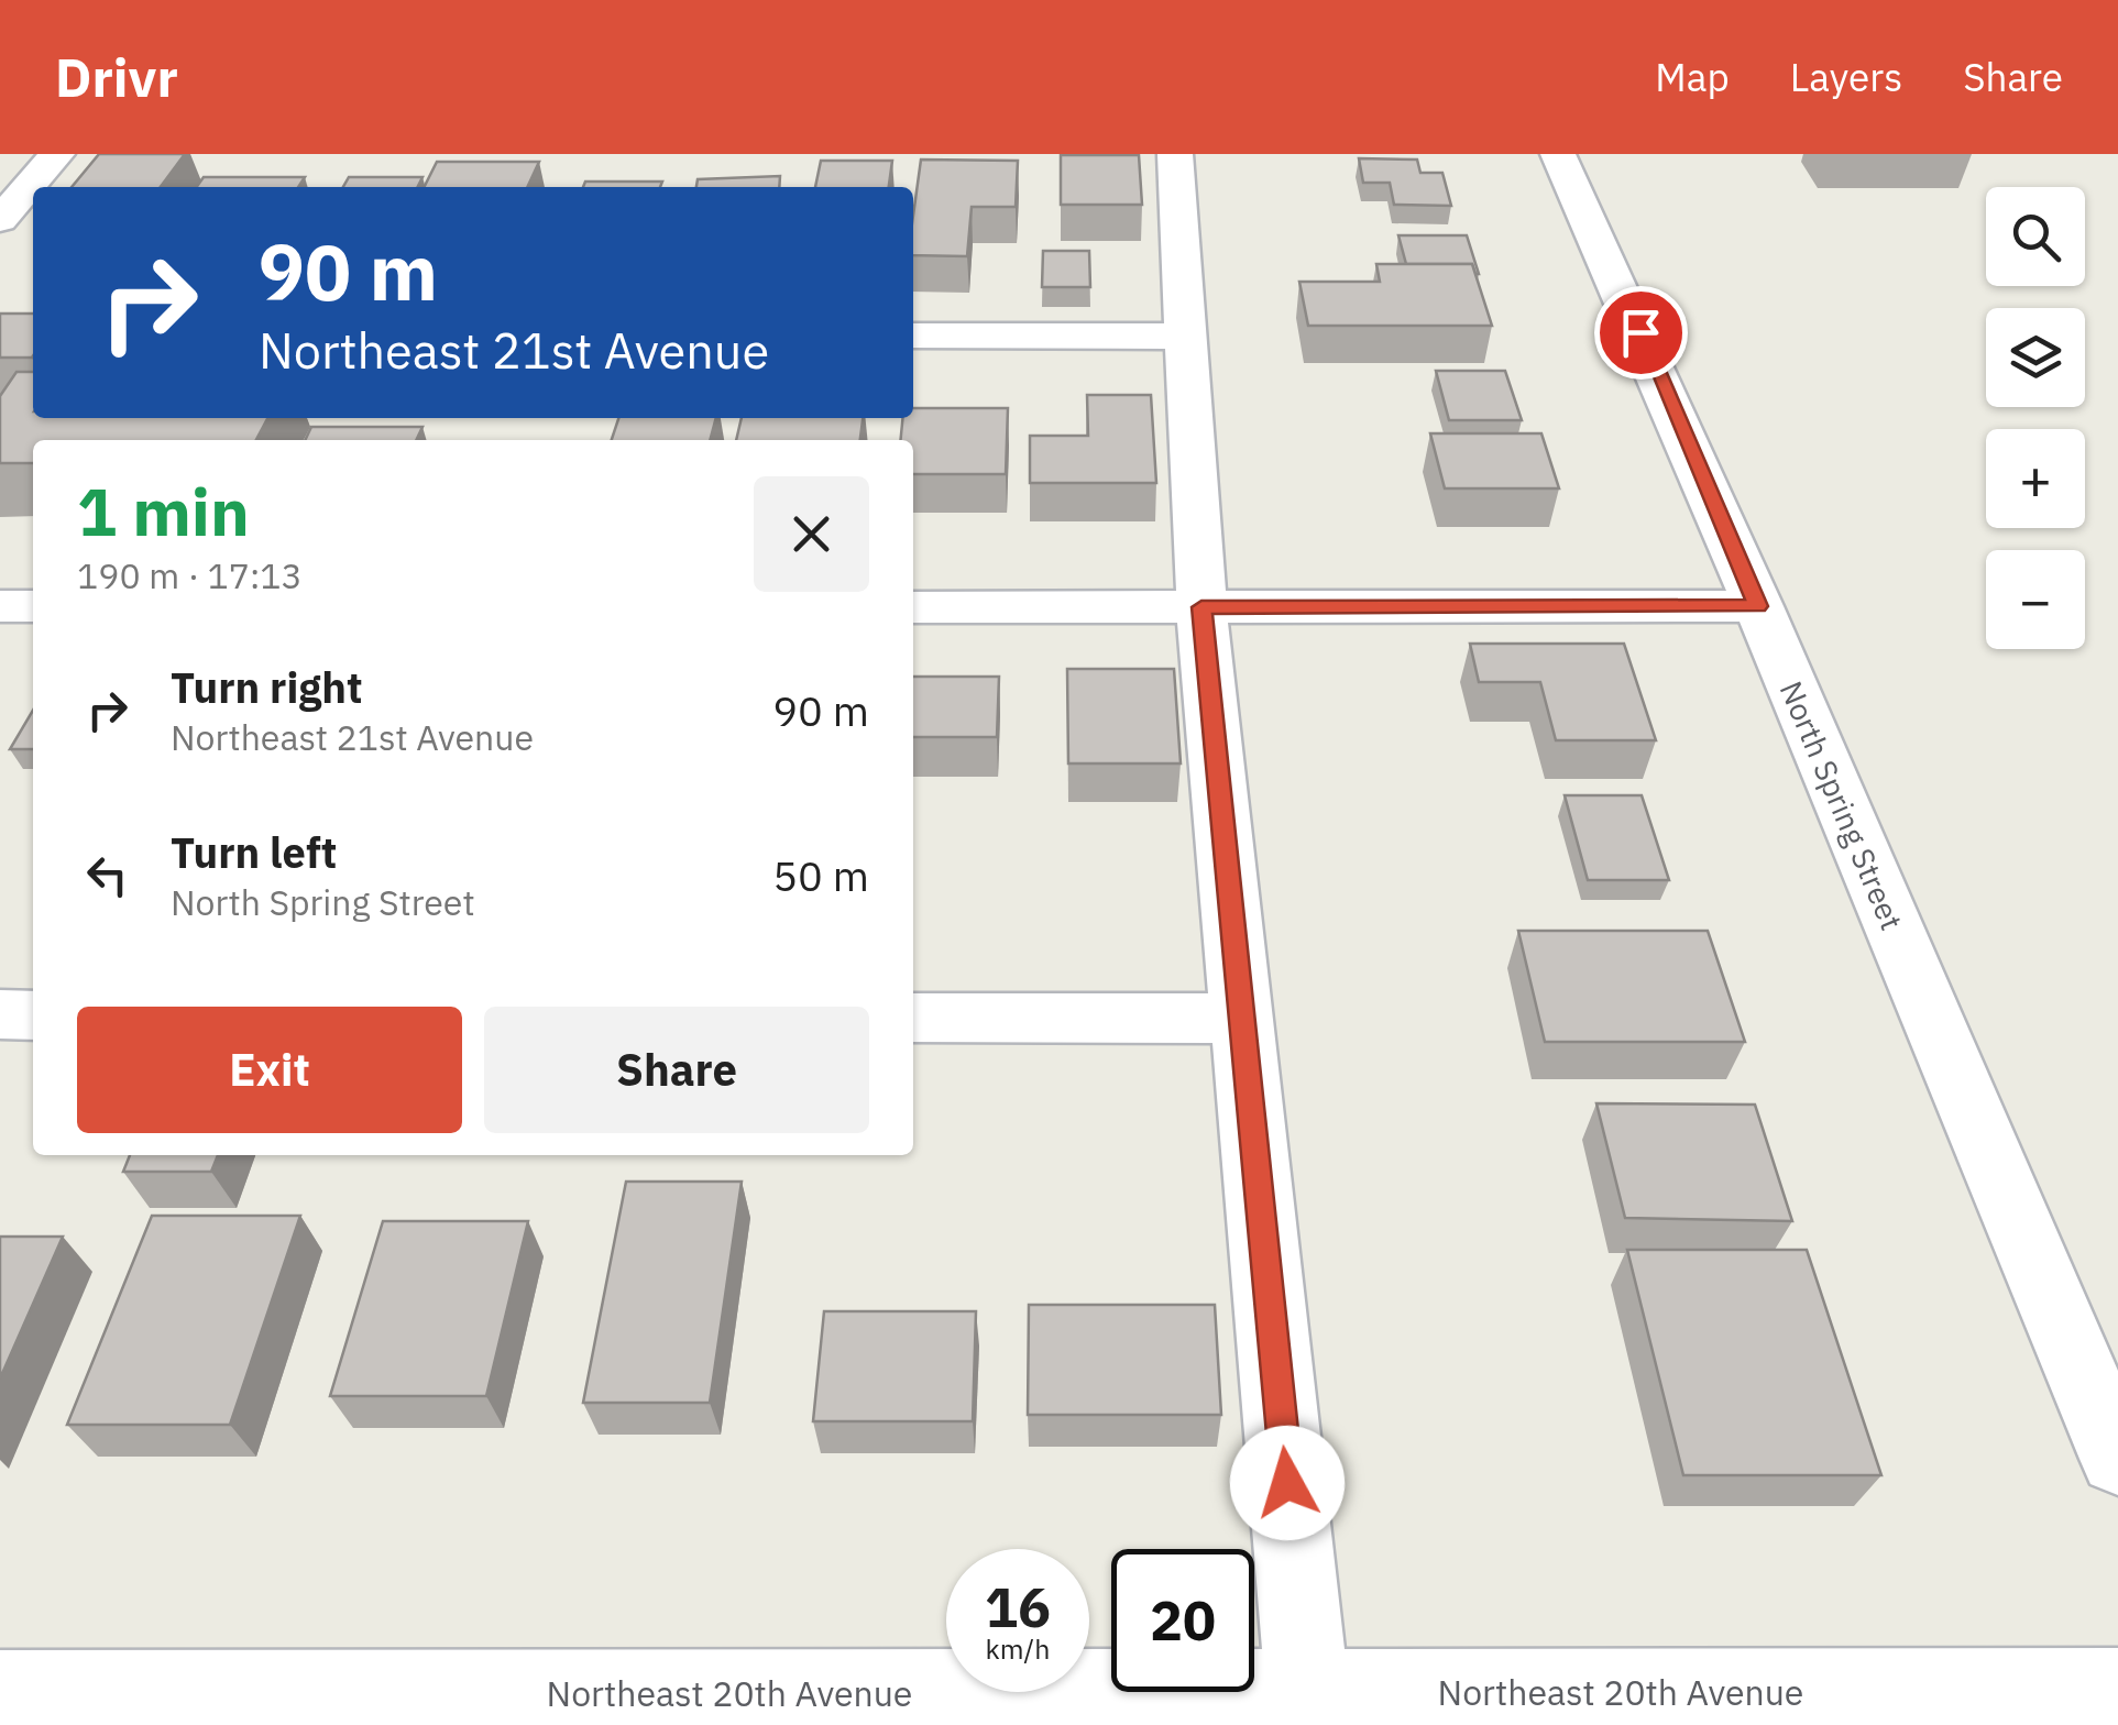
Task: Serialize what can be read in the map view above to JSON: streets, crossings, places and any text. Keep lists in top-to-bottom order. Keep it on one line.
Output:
{"streets":{"street":["North Spring Street","Northeast 20th Avenue"]},"page":{"header":"Drivr","nav":["Map","Layers","Share"],"map_buttons":["+","−"],"turn":["90 m","Northeast 21st Avenue"],"heading":["1 min","190 m · 17:13"],"list":[{"name":"Turn right","note":"Northeast 21st Avenue","value":"90 m"},{"name":"Turn left","note":"North Spring Street","value":"50 m"}],"buttons":["Exit","Share"],"speed":"16 km/h","limit":"20"}}
